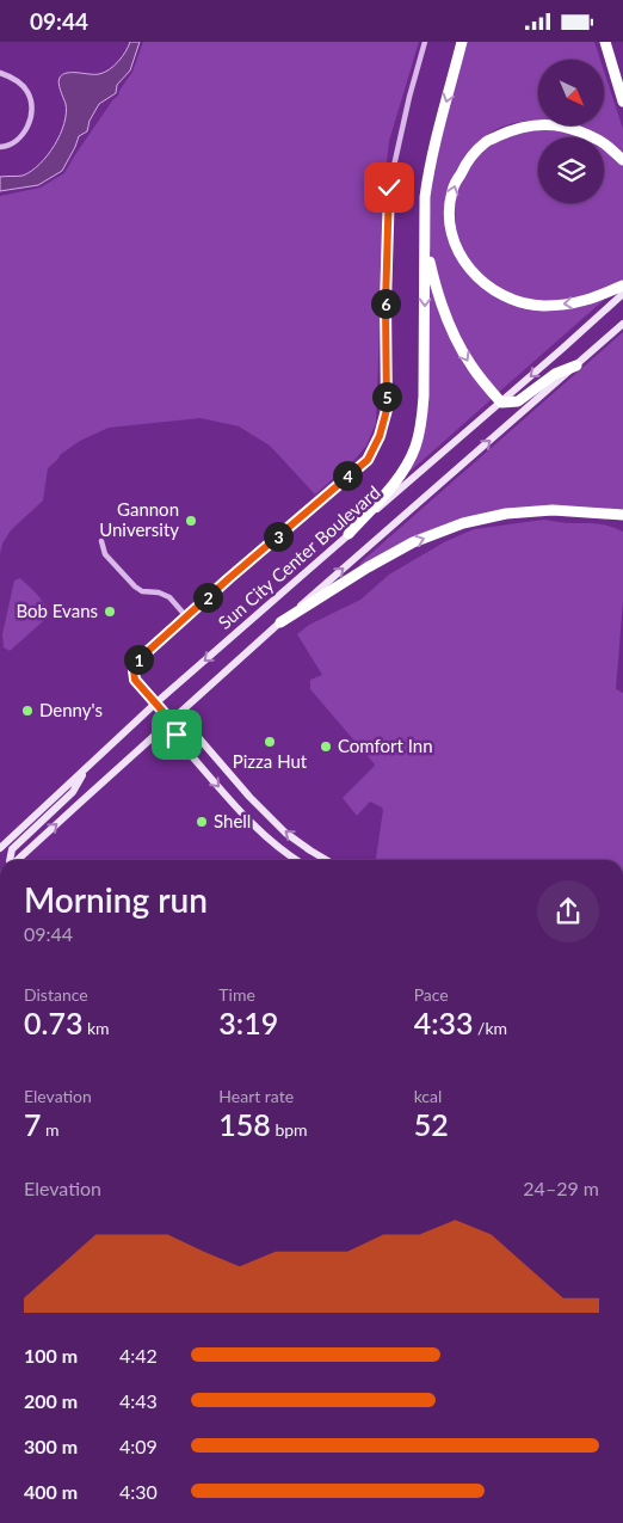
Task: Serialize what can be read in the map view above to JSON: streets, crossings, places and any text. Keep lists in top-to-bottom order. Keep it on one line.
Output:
{"streets":{"main road":["Sun City Center Boulevard"]},"places":["Gannon University","Bob Evans","Denny's","Pizza Hut","Comfort Inn","Shell"],"north":"bottom right","page":{"status":"09:44","pins":["6","5","4","3","2","1"],"heading":["Morning run","09:44"],"stats":[["Distance","0.73 km"],["Time","3:19"],["Pace","4:33 /km"],["Elevation","7 m"],["Heart rate","158 bpm"],["kcal","52"]],"chart":["Elevation","24–29 m"],"list":[{"name":"100 m","note":"4:42"},{"name":"200 m","note":"4:43"},{"name":"300 m","note":"4:09"},{"name":"400 m","note":"4:30"}]}}
